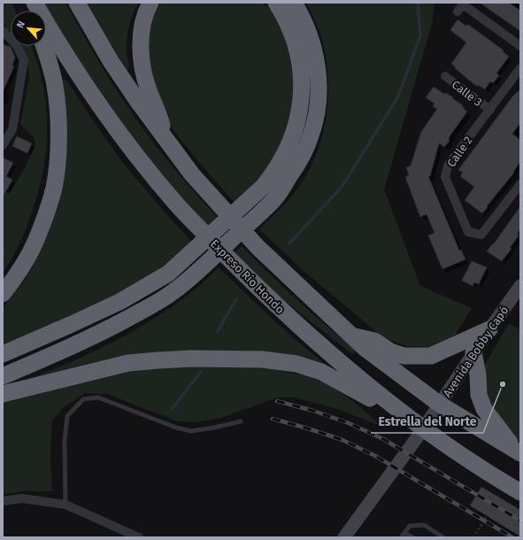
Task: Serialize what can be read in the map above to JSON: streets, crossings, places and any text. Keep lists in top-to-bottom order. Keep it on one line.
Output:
{"streets":{"highway":["Expreso Río Hondo"],"street":["Calle 3","Calle 2","Avenida Bobby Capó"]},"crossings":[["Calle 3","Calle 2"],["Expreso Río Hondo","Avenida Bobby Capó"]],"places":["Estrella del Norte"],"north":"top left"}
